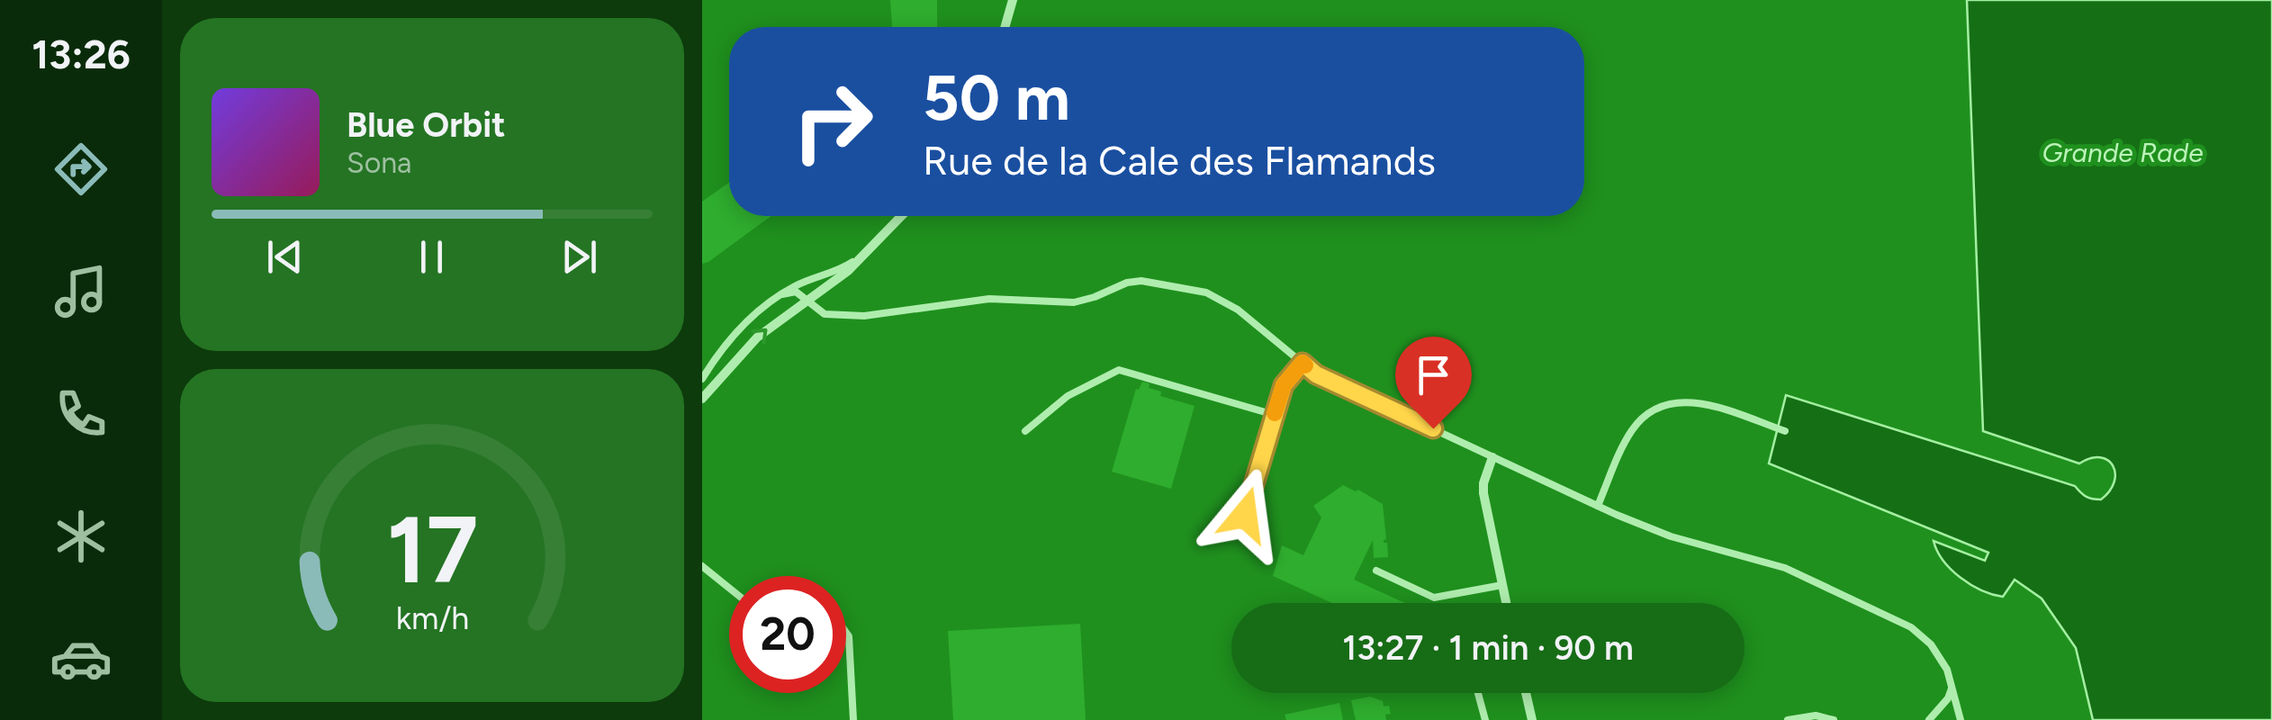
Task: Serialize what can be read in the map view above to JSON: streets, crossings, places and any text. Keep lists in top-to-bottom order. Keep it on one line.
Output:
{"water":["Grande Rade"],"page":{"tabs":"13:26","turn":["50 m","Rue de la Cale des Flamands"],"song":["Blue Orbit","Sona"],"limit":"20","trip":"13:27 · 1 min · 90 m","gauge":["17","km/h"]}}
